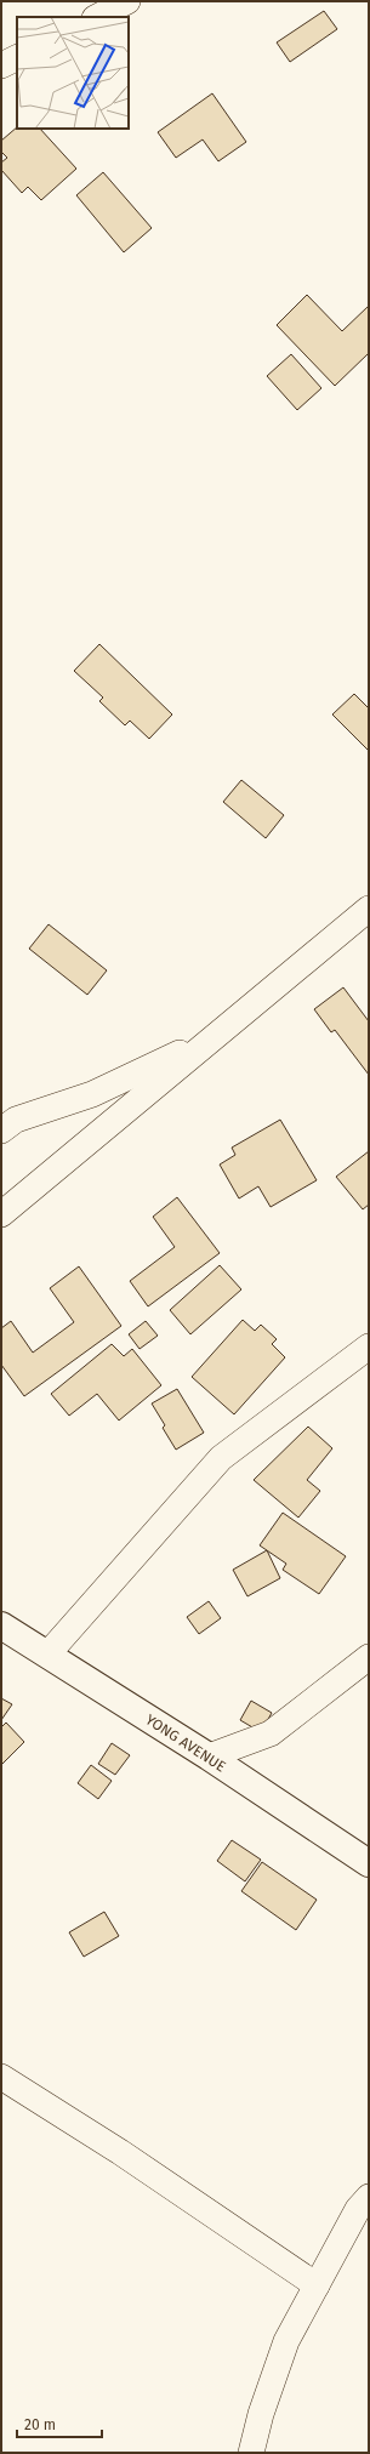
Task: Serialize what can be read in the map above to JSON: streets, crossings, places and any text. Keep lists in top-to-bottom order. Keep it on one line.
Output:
{"streets":{"street":["YONG AVENUE"]},"scale_bar":"20 m"}
